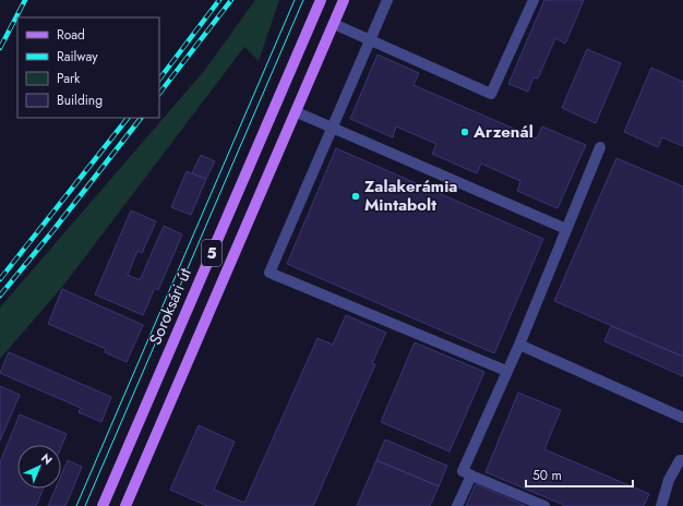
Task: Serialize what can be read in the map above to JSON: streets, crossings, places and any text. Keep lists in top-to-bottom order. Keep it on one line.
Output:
{"streets":{"main road":["5","Soroksári út"]},"places":["Arzenál","Zalakerámia Mintabolt"],"legend":["Road","Railway","Park","Building"],"scale_bar":"50 m","north":"top right"}
